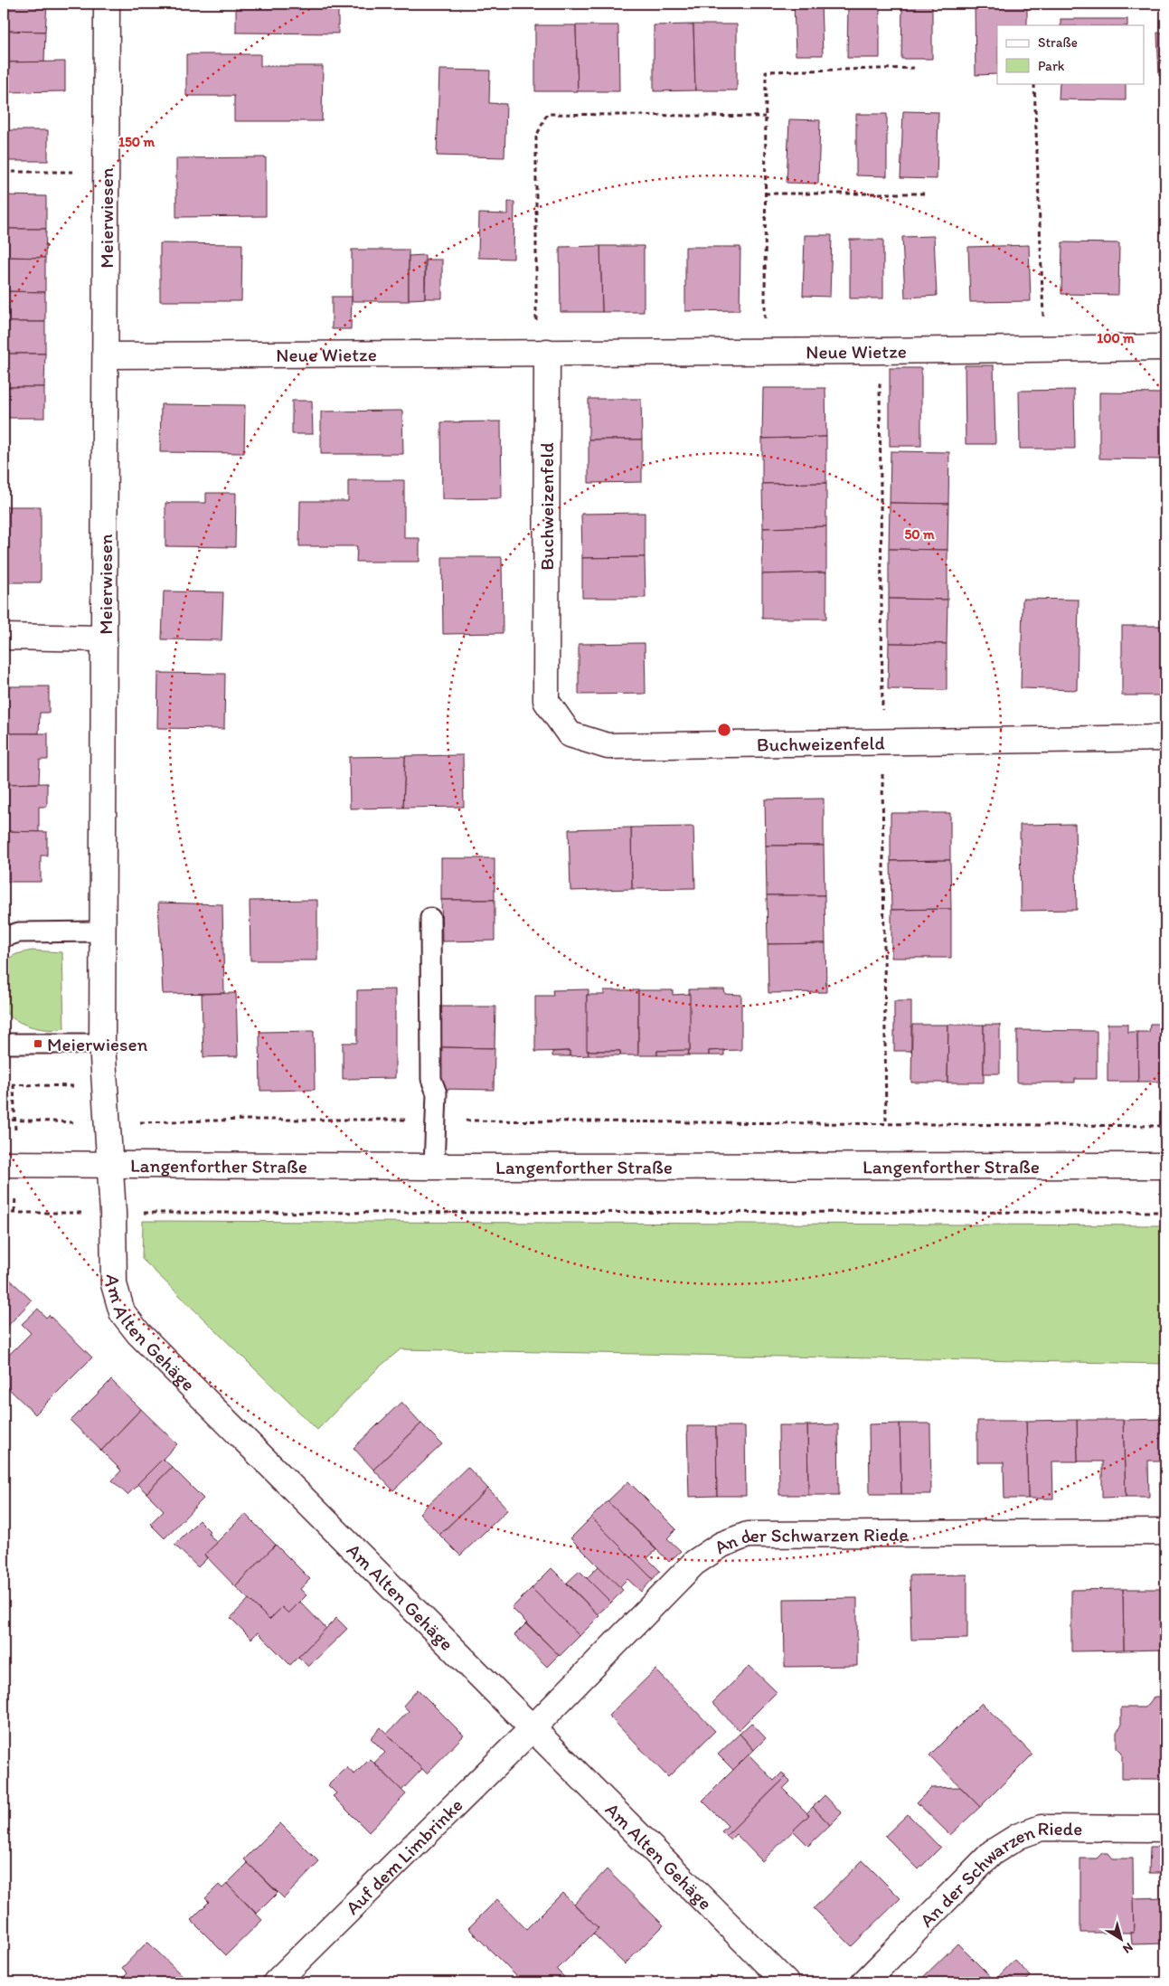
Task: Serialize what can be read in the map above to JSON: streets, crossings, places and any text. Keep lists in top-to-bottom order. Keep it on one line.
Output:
{"streets":{"street":["Meierwiesen","Neue Wietze","Buchweizenfeld","Langenforther Straße","Am Alten Gehäge","An der Schwarzen Riede","Auf dem Limbrinke"]},"crossings":[["Meierwiesen","Neue Wietze"],["Meierwiesen","Langenforther Straße"],["Meierwiesen","Am Alten Gehäge"],["Neue Wietze","Buchweizenfeld"],["Langenforther Straße","Am Alten Gehäge"],["Am Alten Gehäge","An der Schwarzen Riede"],["Am Alten Gehäge","Auf dem Limbrinke"],["An der Schwarzen Riede","Auf dem Limbrinke"]],"places":{"transit":["Meierwiesen"]},"legend":["Straße","Park"],"north":"bottom right","rings":["150 m","100 m","50 m"]}
